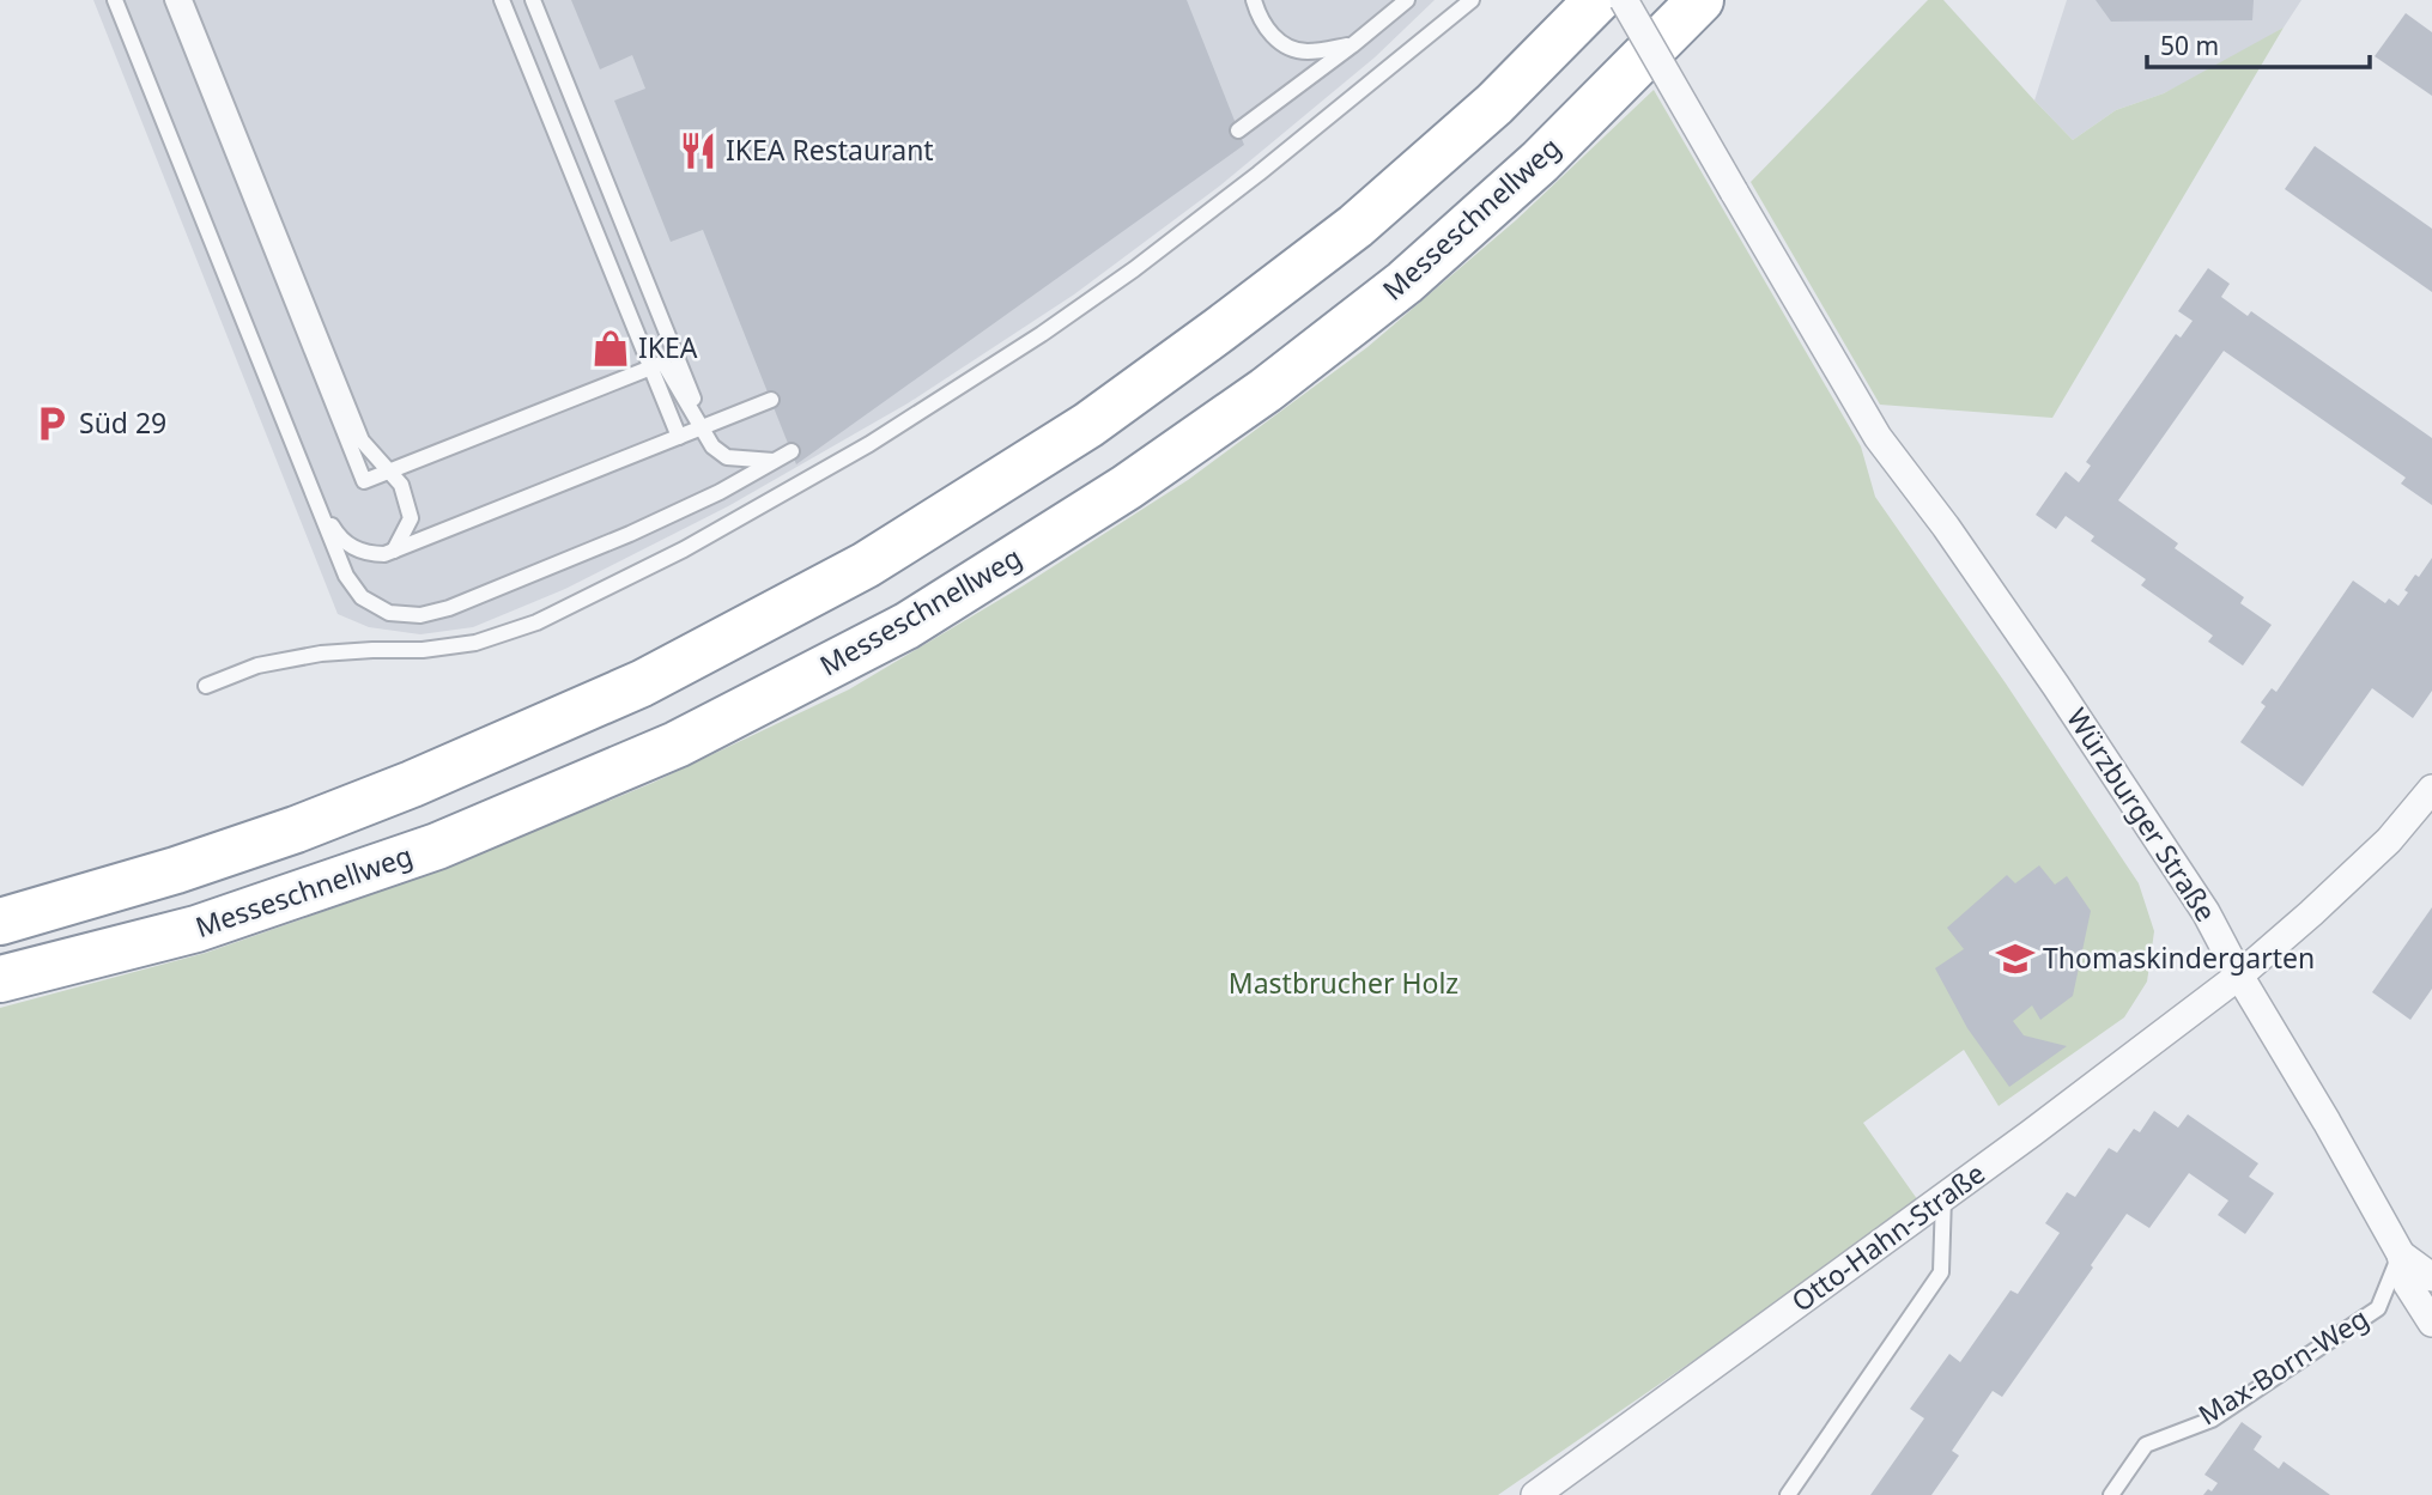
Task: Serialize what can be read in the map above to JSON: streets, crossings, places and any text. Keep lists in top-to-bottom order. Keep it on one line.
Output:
{"streets":{"highway":["Messeschnellweg"],"street":["Würzburger Straße","Otto-Hahn-Straße"],"lane":["Max-Born-Weg"]},"crossings":[["Würzburger Straße","Otto-Hahn-Straße"],["Würzburger Straße","Max-Born-Weg"]],"parks":["Mastbrucher Holz"],"places":{"restaurant":["IKEA Restaurant"],"shop":["IKEA"],"parking":["Süd 29"],"school or university":["Thomaskindergarten"]},"scale_bar":"50 m"}
